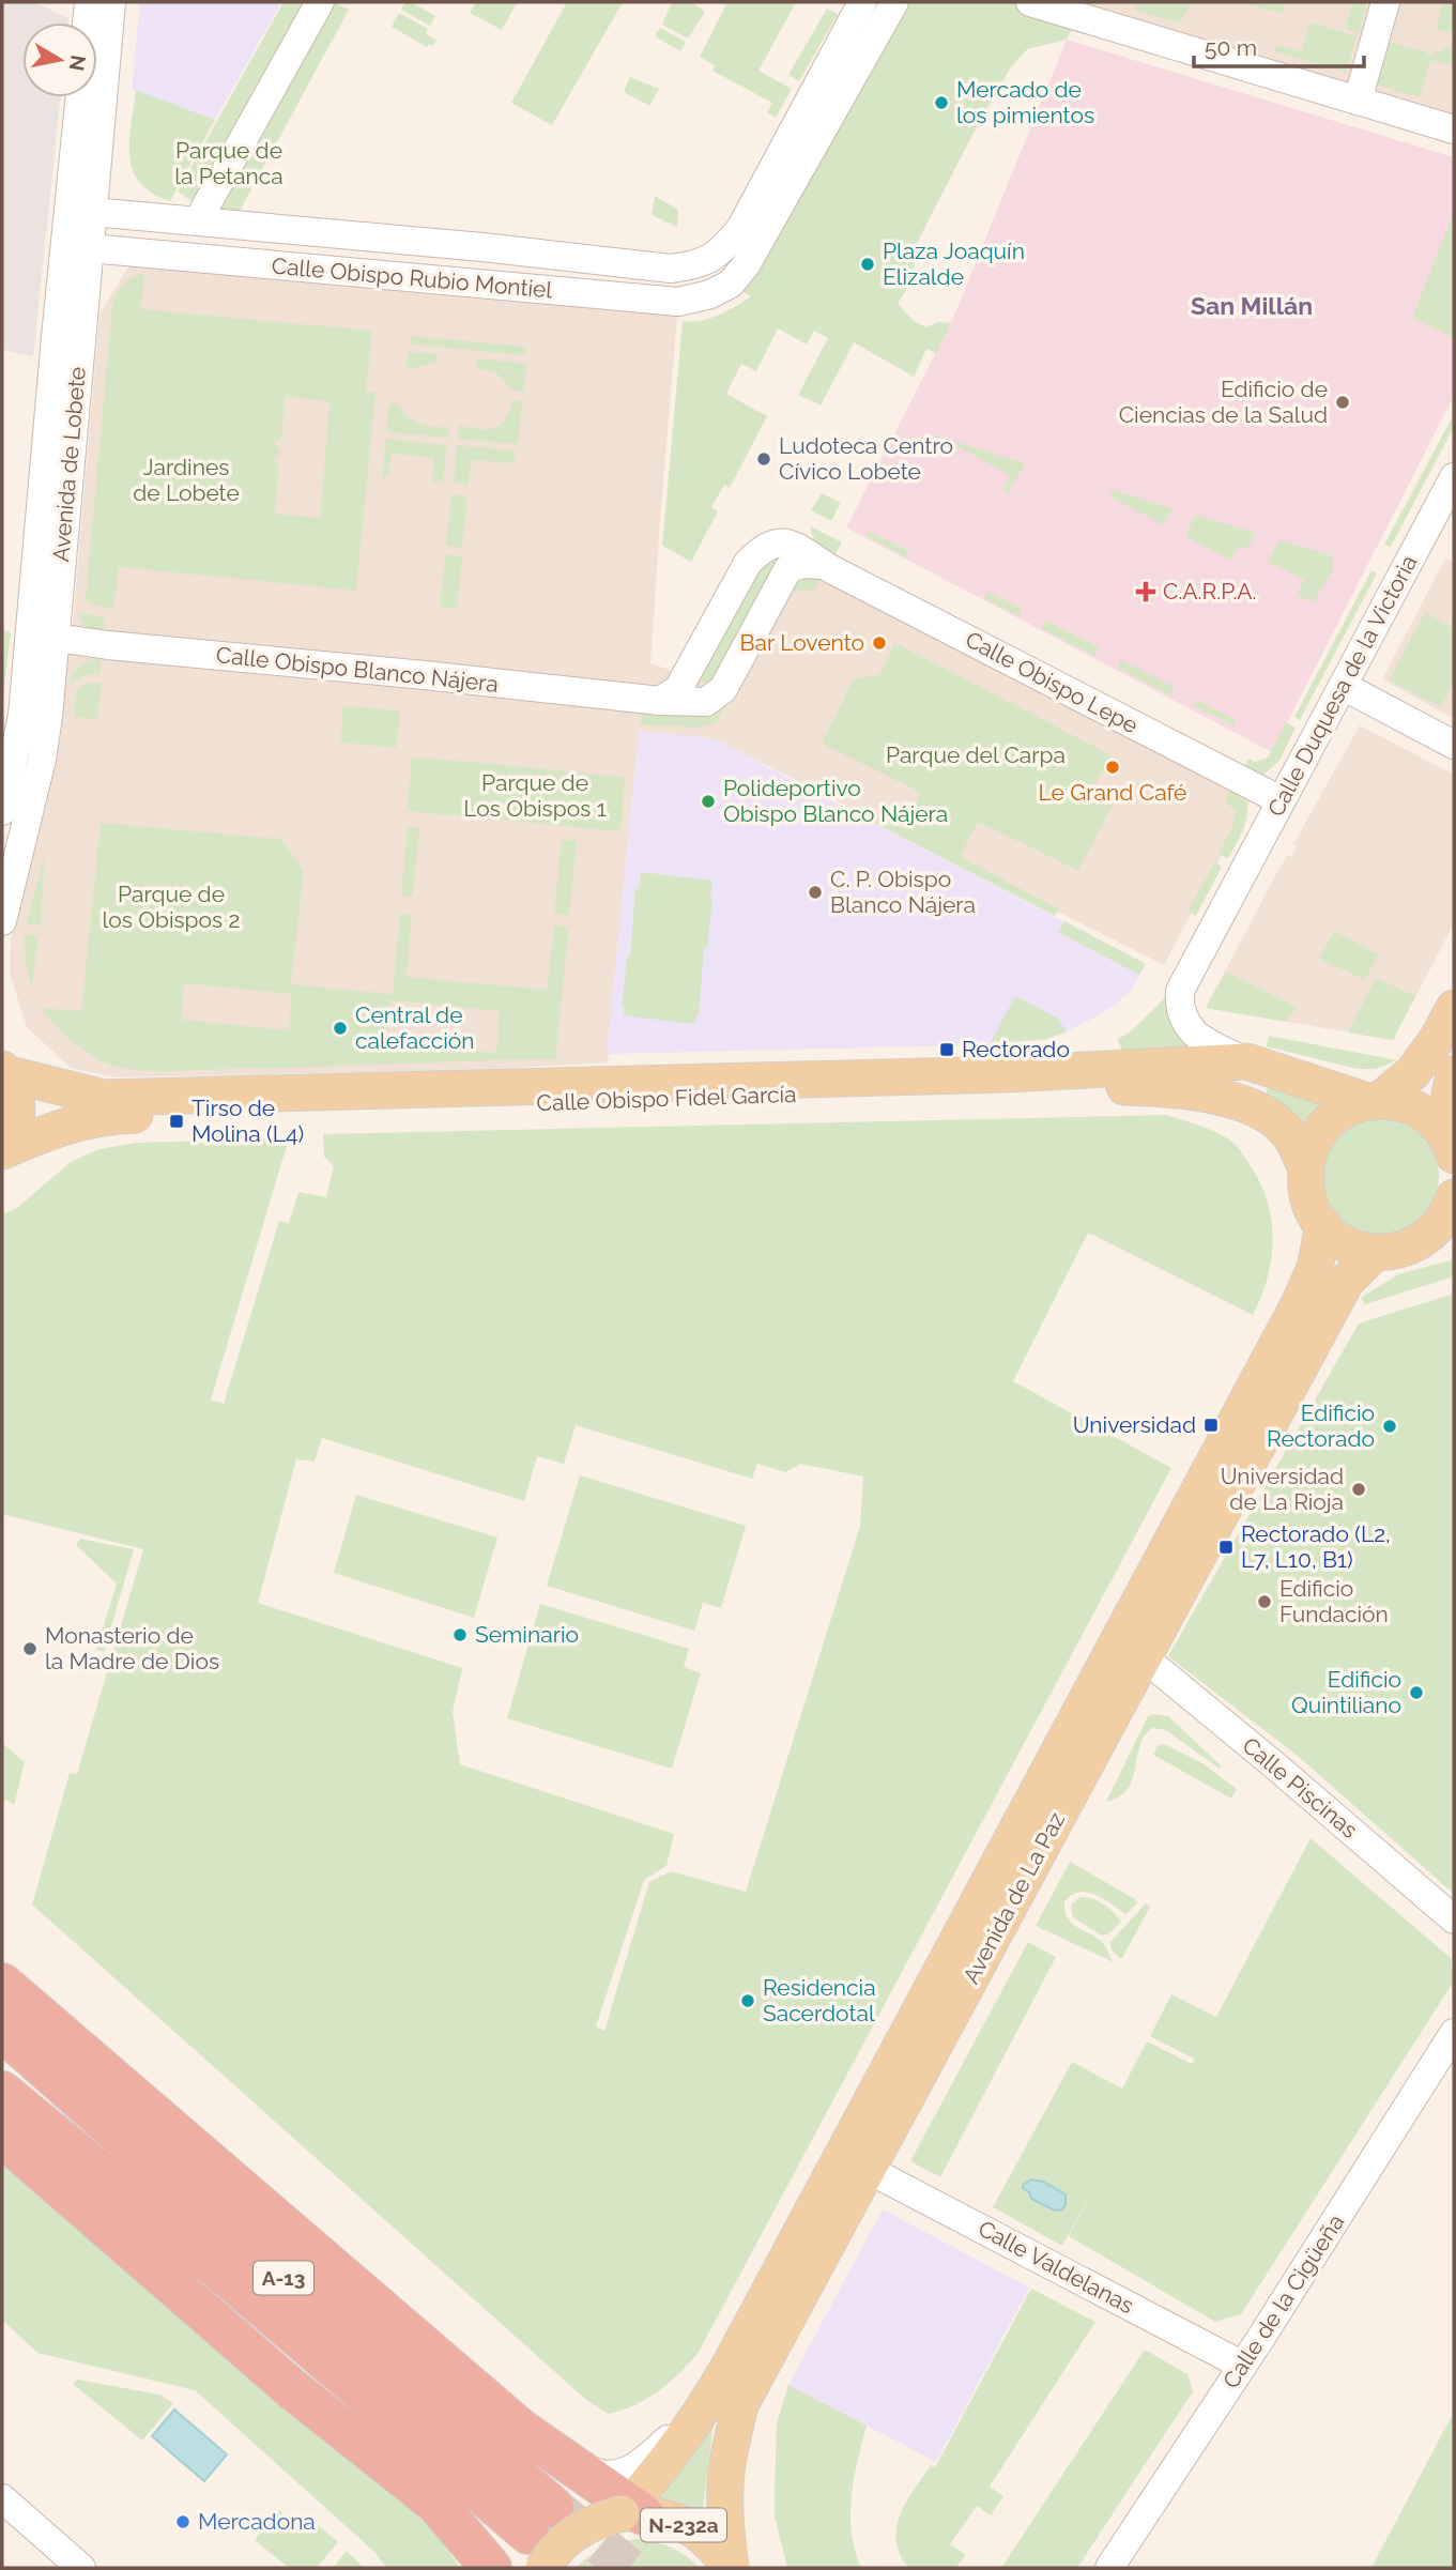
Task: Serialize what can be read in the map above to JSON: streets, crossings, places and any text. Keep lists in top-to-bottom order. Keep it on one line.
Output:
{"streets":{"highway":["A-13"],"main road":["Calle Obispo Fidel García","Avenida de La Paz","N-232a"],"street":["Calle Obispo Rubio Montiel","Avenida de Lobete","Calle Obispo Blanco Nájera","Calle Obispo Lepe","Calle Duquesa de la Victoria","Calle Piscinas","Calle Valdelanas","Calle de la Cigüeña"]},"crossings":[["Calle Obispo Rubio Montiel","Avenida de Lobete"],["Avenida de Lobete","Calle Obispo Blanco Nájera"],["Calle Obispo Blanco Nájera","Calle Obispo Lepe"],["Calle Obispo Lepe","Calle Duquesa de la Victoria"],["Calle Duquesa de la Victoria","Calle Obispo Fidel García"],["Calle Piscinas","Avenida de La Paz"],["Avenida de La Paz","Calle Valdelanas"],["Avenida de La Paz","N-232a"],["Calle Valdelanas","Calle de la Cigüeña"],["A-13","N-232a"]],"districts":["San Millán"],"parks":["Parque de la Petanca","Jardines de Lobete","Parque del Carpa","Parque de Los Obispos 1","Parque de los Obispos 2"],"places":{"other":["Mercado de los pimientos","Plaza Joaquín Elizalde","Edificio de Ciencias de la Salud","Ludoteca Centro Cívico Lobete","Bar Lovento","Le Grand Café","Polideportivo Obispo Blanco Nájera","C. P. Obispo Blanco Nájera","Central de calefacción","Edificio Rectorado","Universidad de La Rioja","Edificio Fundación","Seminario","Monasterio de la Madre de Dios","Edificio Quintiliano","Residencia Sacerdotal","Mercadona"],"health":["C.A.R.P.A."],"transit":["Rectorado","Tirso de Molina (L4)","Universidad","Rectorado (L2, L7, L10, B1)"]},"scale_bar":"50 m","north":"right"}
